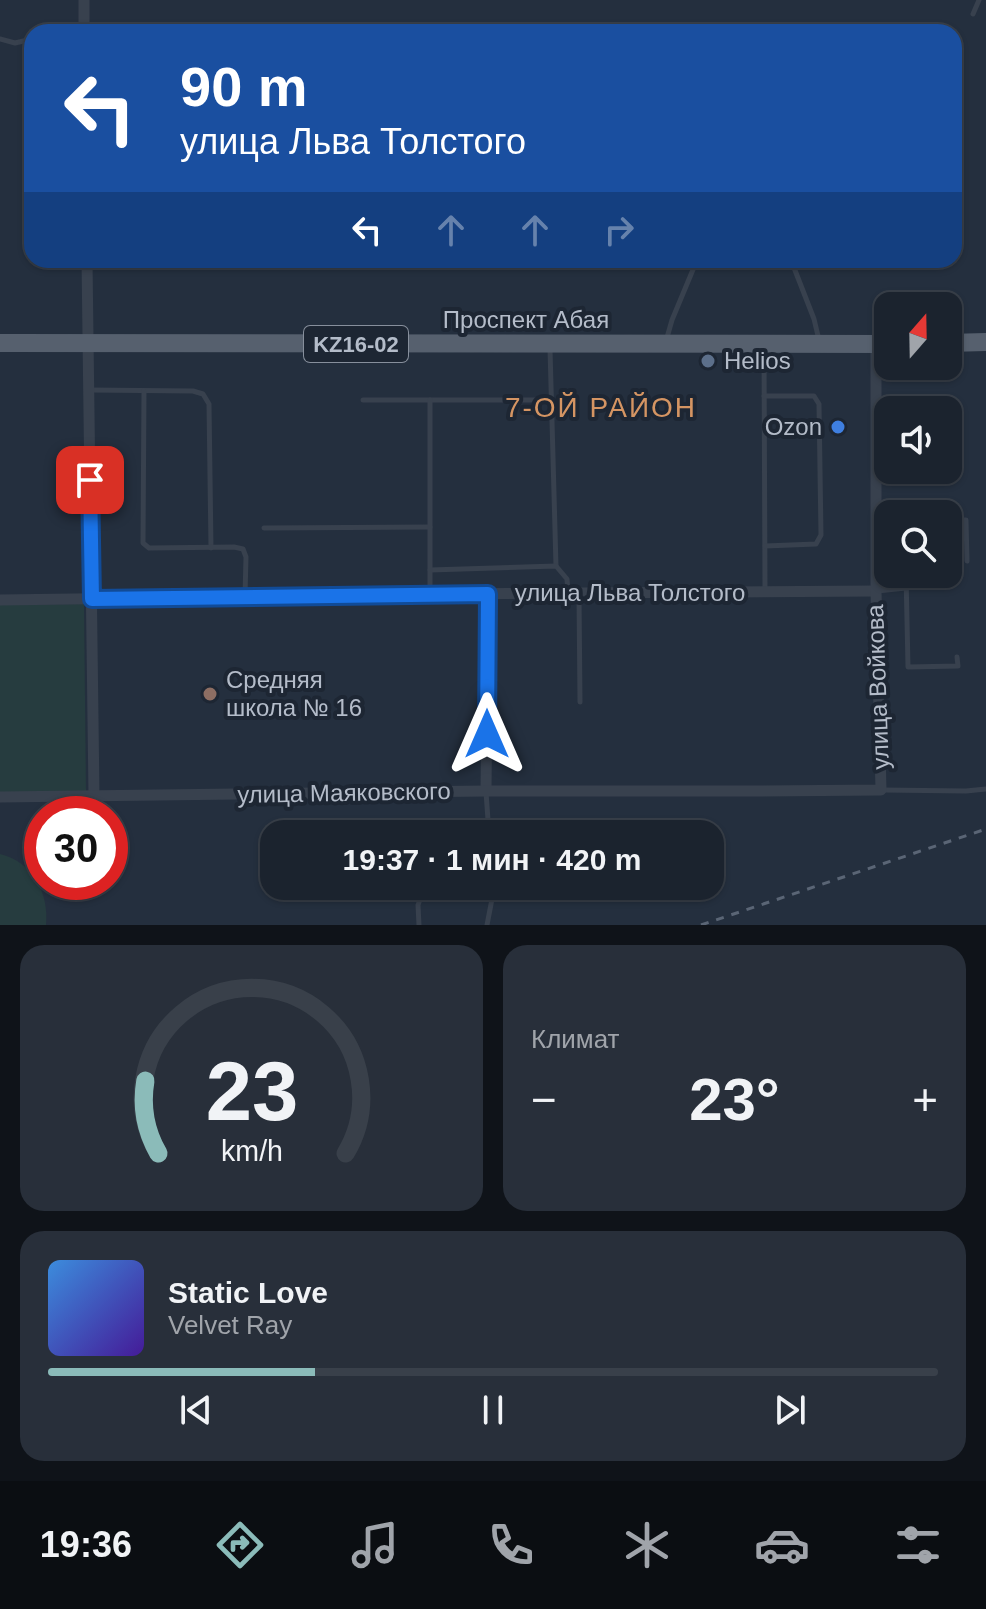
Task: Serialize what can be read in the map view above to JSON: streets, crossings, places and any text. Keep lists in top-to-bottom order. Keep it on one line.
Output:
{"streets":{"main road":["Проспект Абая","KZ16-02"],"street":["улица Льва Толстого","улица Войкова","улица Маяковского"]},"crossings":[["Проспект Абая","KZ16-02"],["улица Льва Толстого","улица Войкова"],["улица Войкова","улица Маяковского"]],"districts":["7-ОЙ РАЙОН"],"places":["Helios","Ozon","Средняя школа № 16"],"north":"top","page":{"turn":["90 m","улица Льва Толстого"],"limit":"30","trip":"19:37 · 1 мин · 420 m","tile":"Климат","heat":["−","23°","+"],"song":["Static Love","Velvet Ray"],"tabs":"19:36","gauge":["23","km/h"]}}
